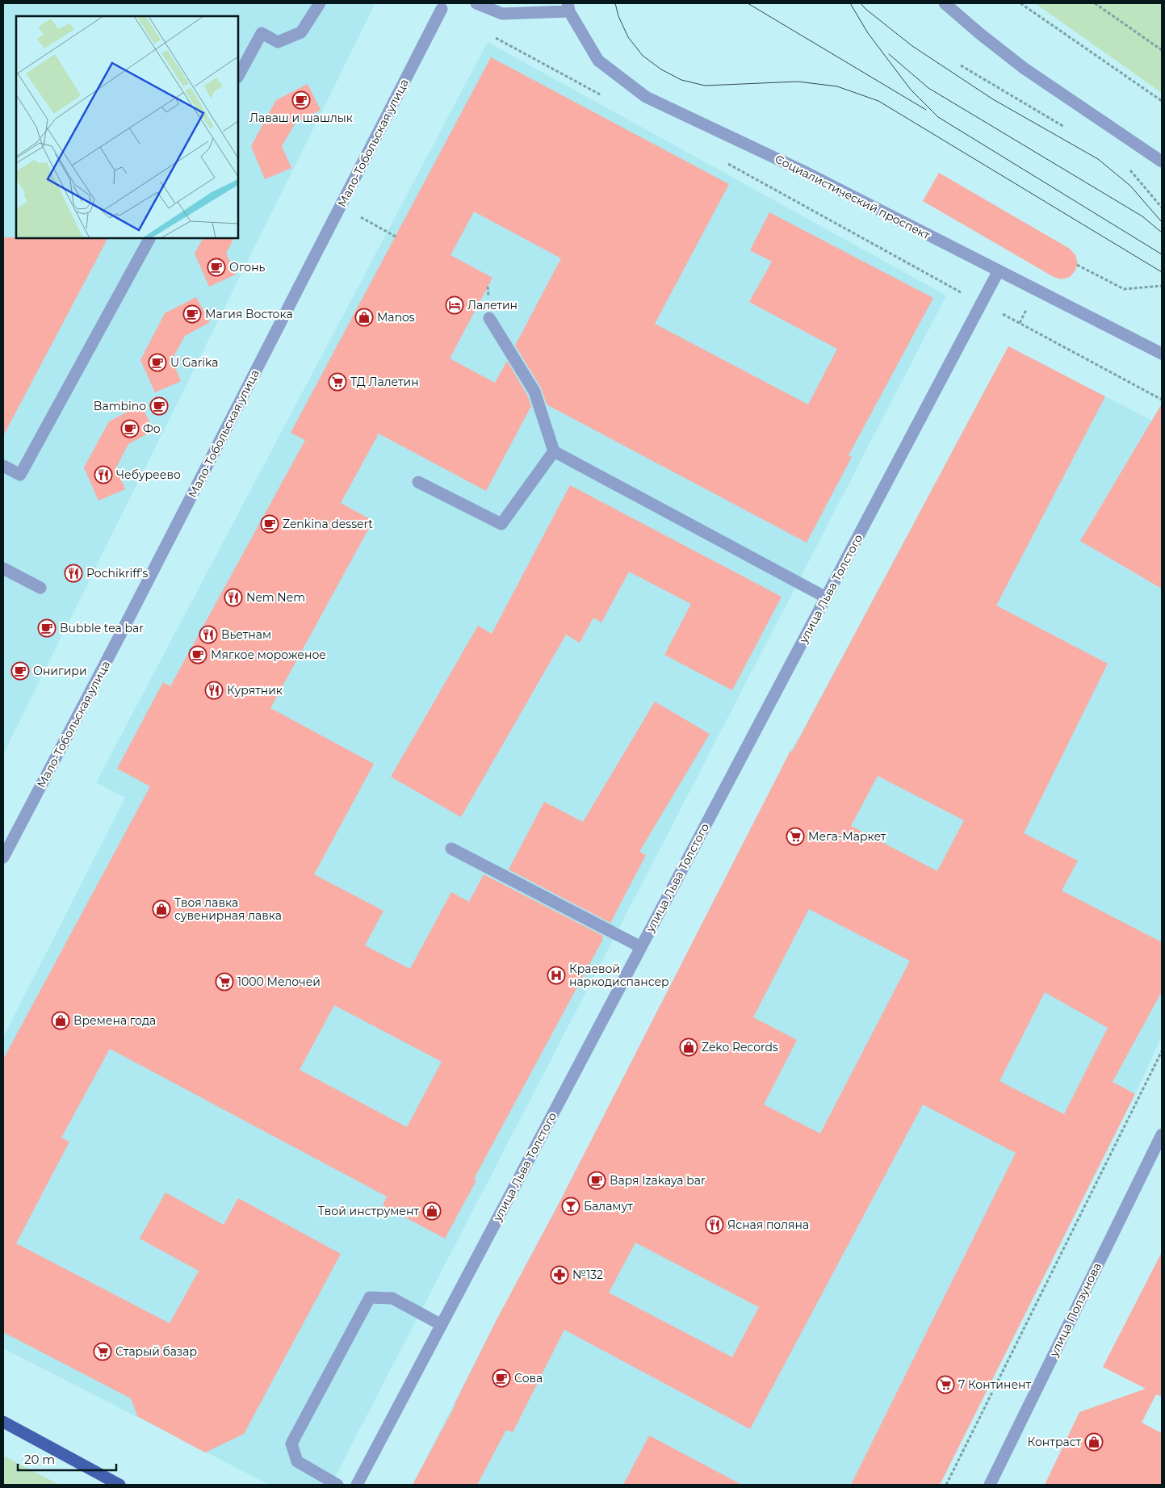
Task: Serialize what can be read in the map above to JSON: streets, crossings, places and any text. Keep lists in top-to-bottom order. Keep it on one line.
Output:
{"streets":{"street":["Мало-Тобольская улица","Социалистический проспект","улица Льва Толстого","улица Ползунова"]},"crossings":[["Социалистический проспект","улица Льва Толстого"]],"places":{"cafe":["Лаваш и шашлык","Огонь","Магия Востока","U Garika","Bambino","Фо","Zenkina dessert","Bubble tea bar","Мягкое мороженое","Онигири","Варя Izakaya bar","Сова"],"hotel":["Лалетин"],"shop":["Manos","Твоя лавка сувенирная лавка","Времена года","Zeko Records","Твой инструмент","Контраст"],"supermarket":["ТД Лалетин","Мега-Маркет","1000 Мелочей","Старый базар","7 Континент"],"restaurant":["Чебуреево","Pochikriff's","Nem Nem","Вьетнам","Курятник","Ясная поляна"],"hospital":["Краевой наркодиспансер"],"bar":["Баламут"],"pharmacy":["№132"]},"scale_bar":"20 m"}
